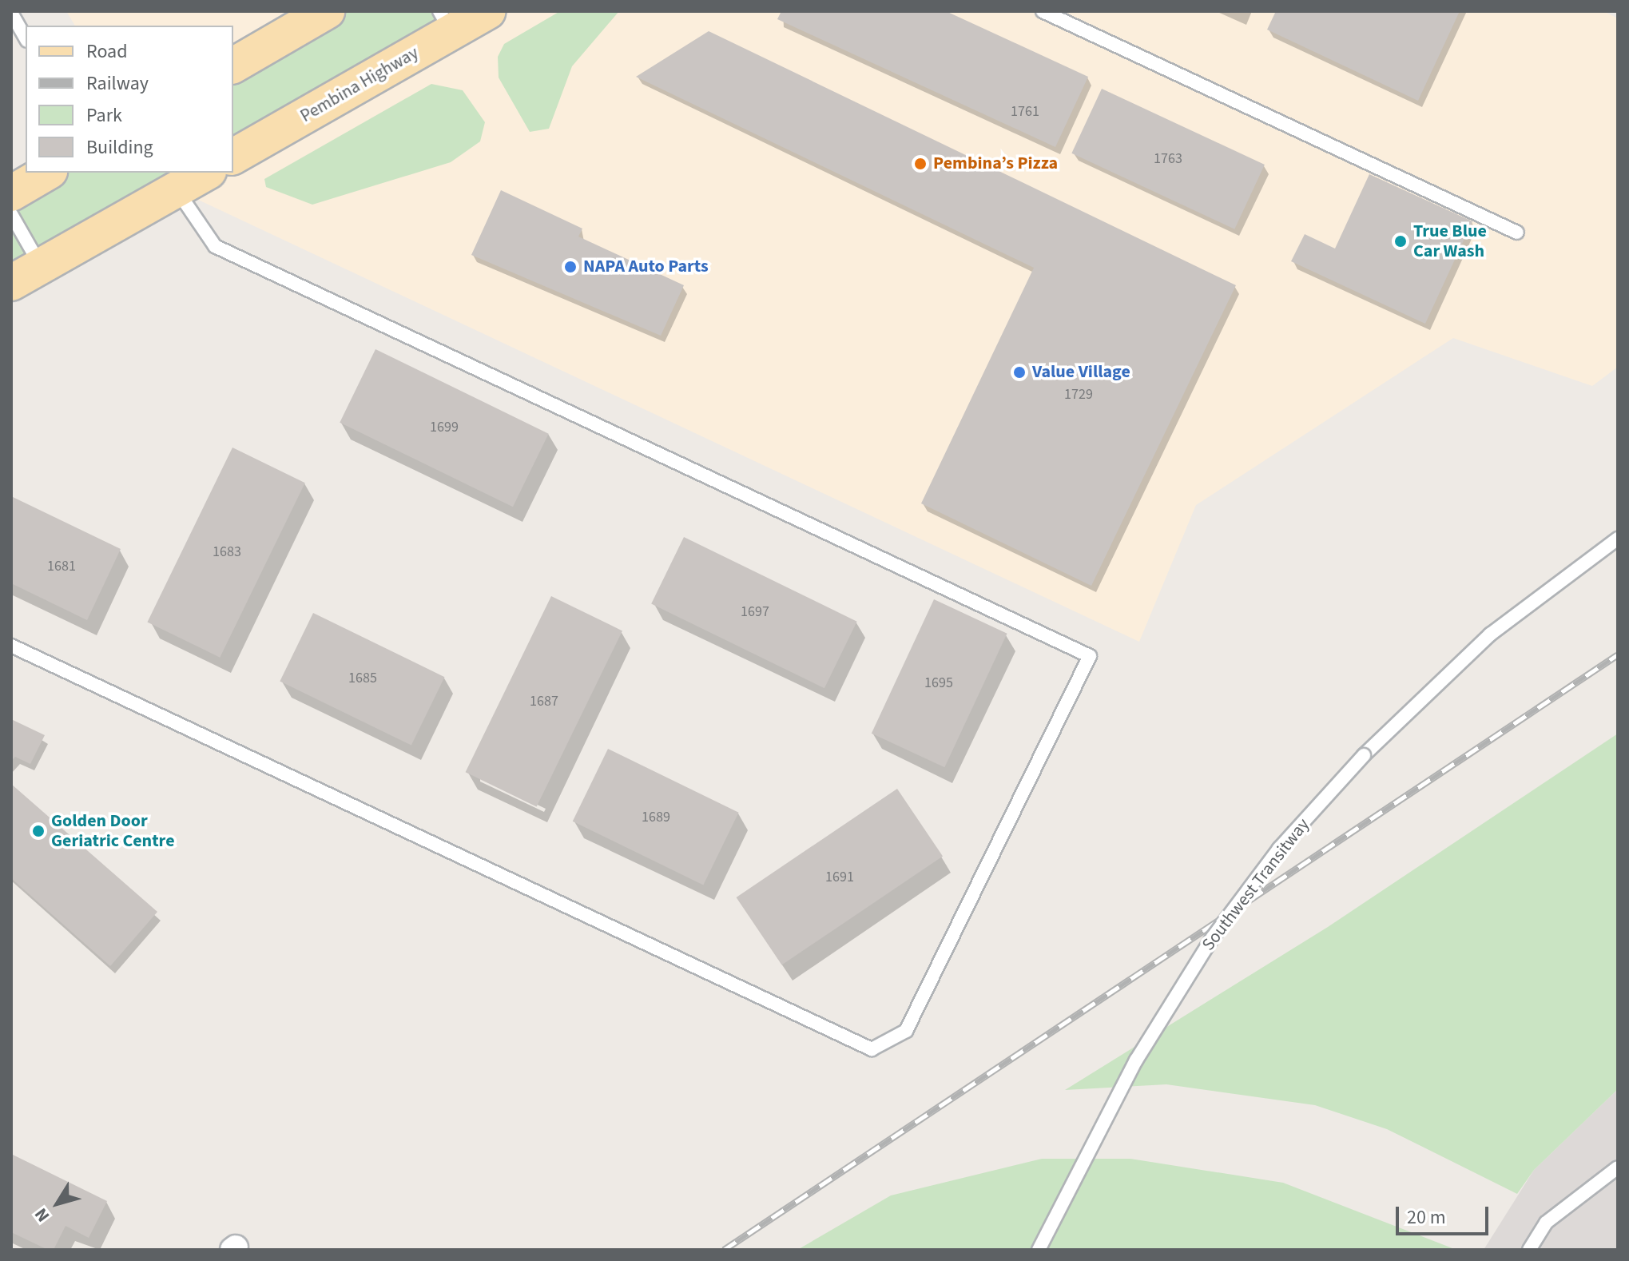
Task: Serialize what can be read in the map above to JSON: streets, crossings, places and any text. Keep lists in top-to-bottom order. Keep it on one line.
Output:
{"streets":{"main road":["Pembina Highway"],"lane":["Southwest Transitway"]},"places":["Pembina’s Pizza","True Blue Car Wash","NAPA Auto Parts","Value Village","Golden Door Geriatric Centre"],"house_numbers":["1761","1763","1729","1699","1683","1681","1697","1685","1695","1687","1689","1691"],"legend":["Road","Railway","Park","Building"],"scale_bar":"20 m","north":"bottom left"}
